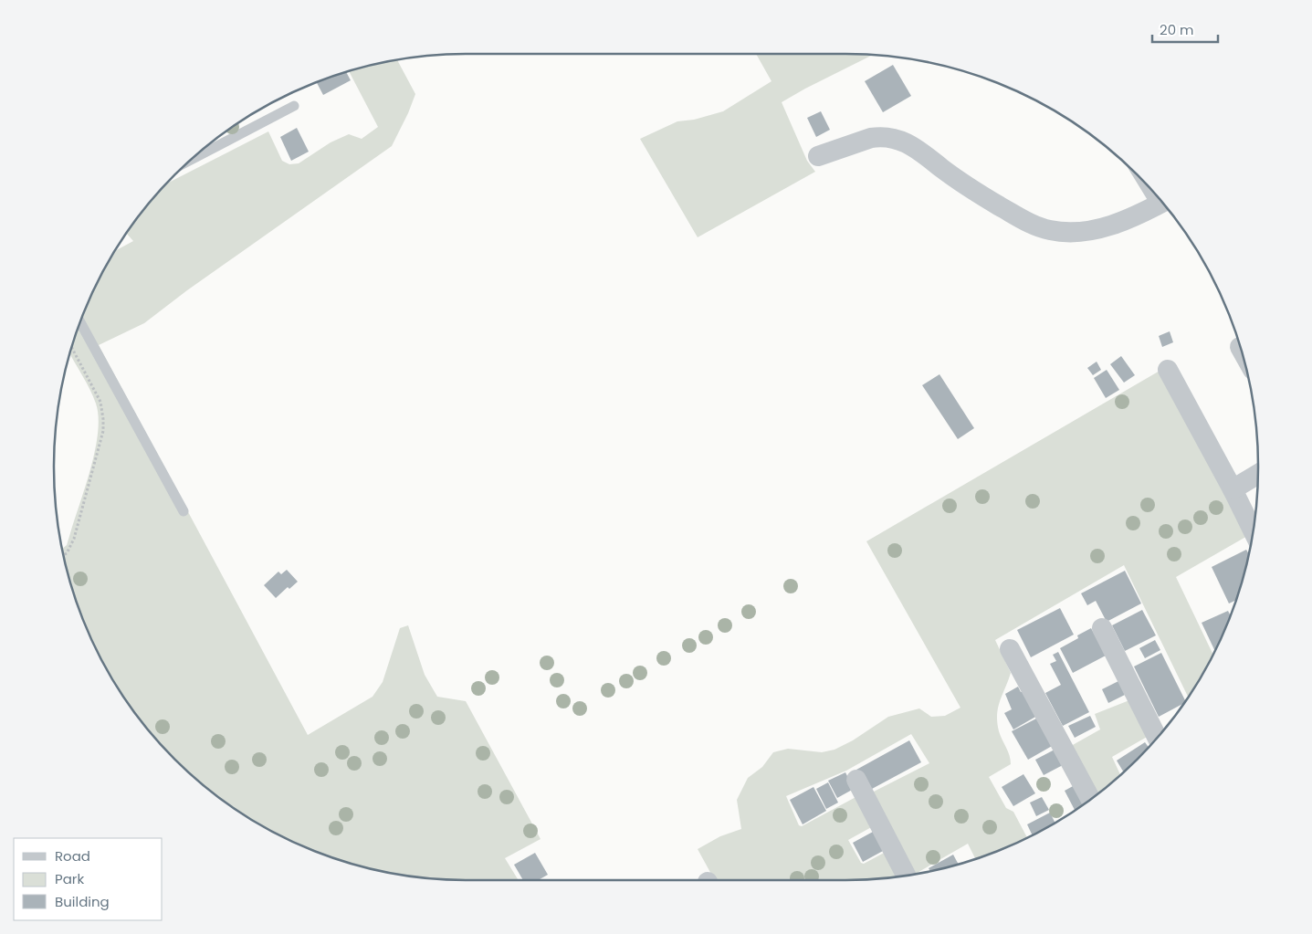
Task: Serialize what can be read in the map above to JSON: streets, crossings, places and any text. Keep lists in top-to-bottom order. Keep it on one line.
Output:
{"legend":["Road","Park","Building"],"scale_bar":"20 m"}
